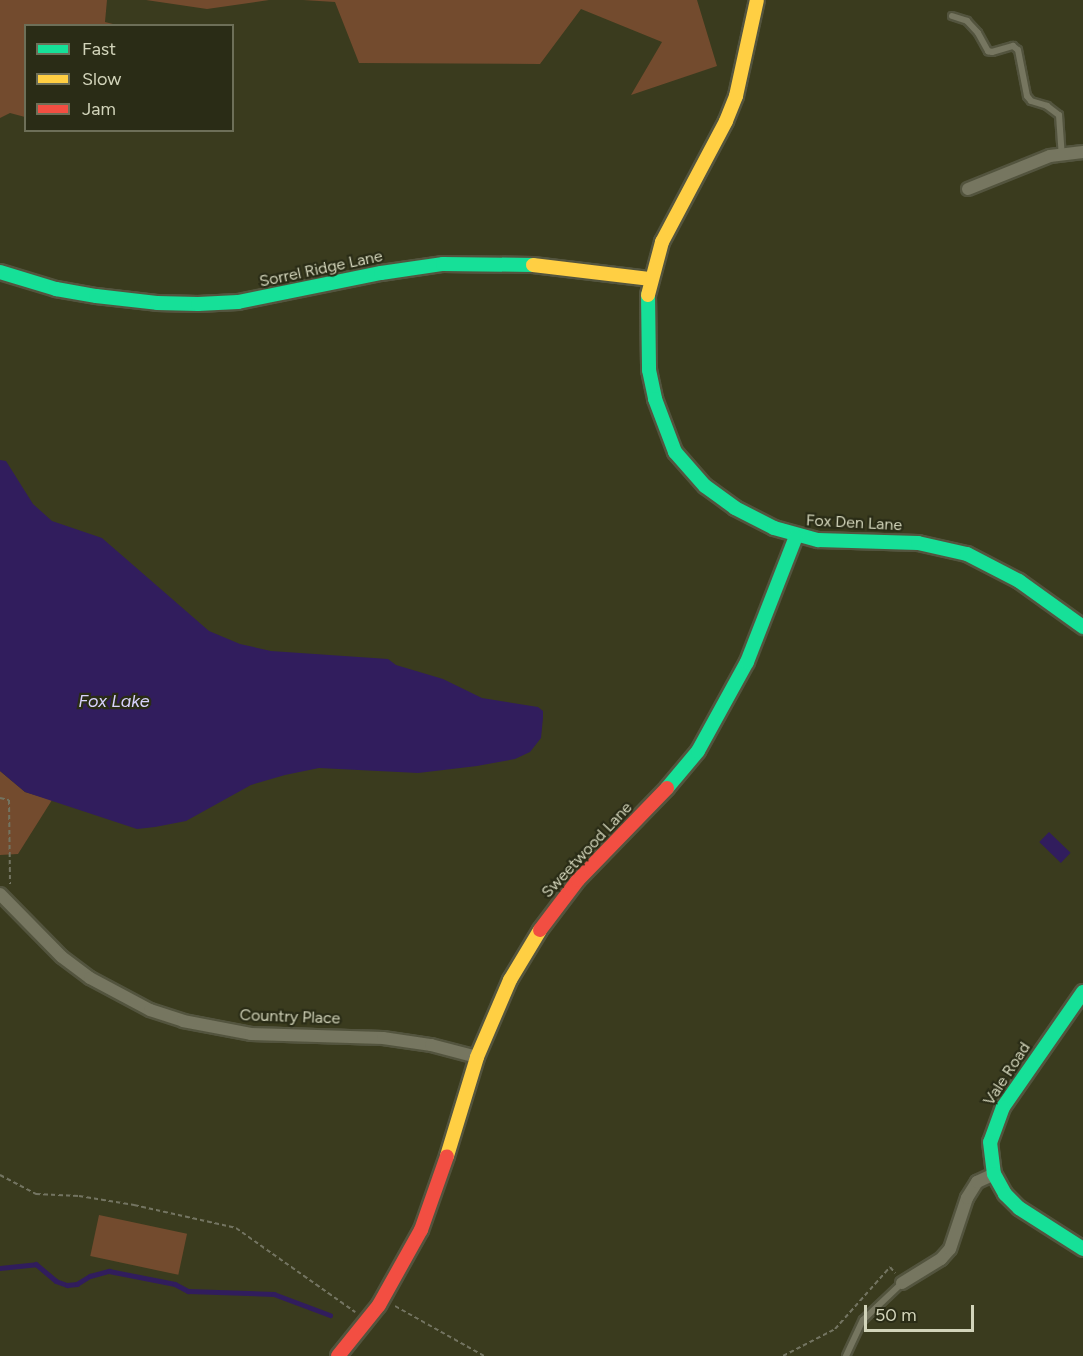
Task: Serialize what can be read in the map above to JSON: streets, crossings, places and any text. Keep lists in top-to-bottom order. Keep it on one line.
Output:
{"streets":{"street":["Sorrel Ridge Lane","Fox Den Lane","Sweetwood Lane","Country Place","Vale Road"]},"crossings":[["Sorrel Ridge Lane","Fox Den Lane"],["Fox Den Lane","Sweetwood Lane"],["Sweetwood Lane","Country Place"]],"water":["Fox Lake"],"legend":["Fast","Slow","Jam"],"scale_bar":"50 m"}
